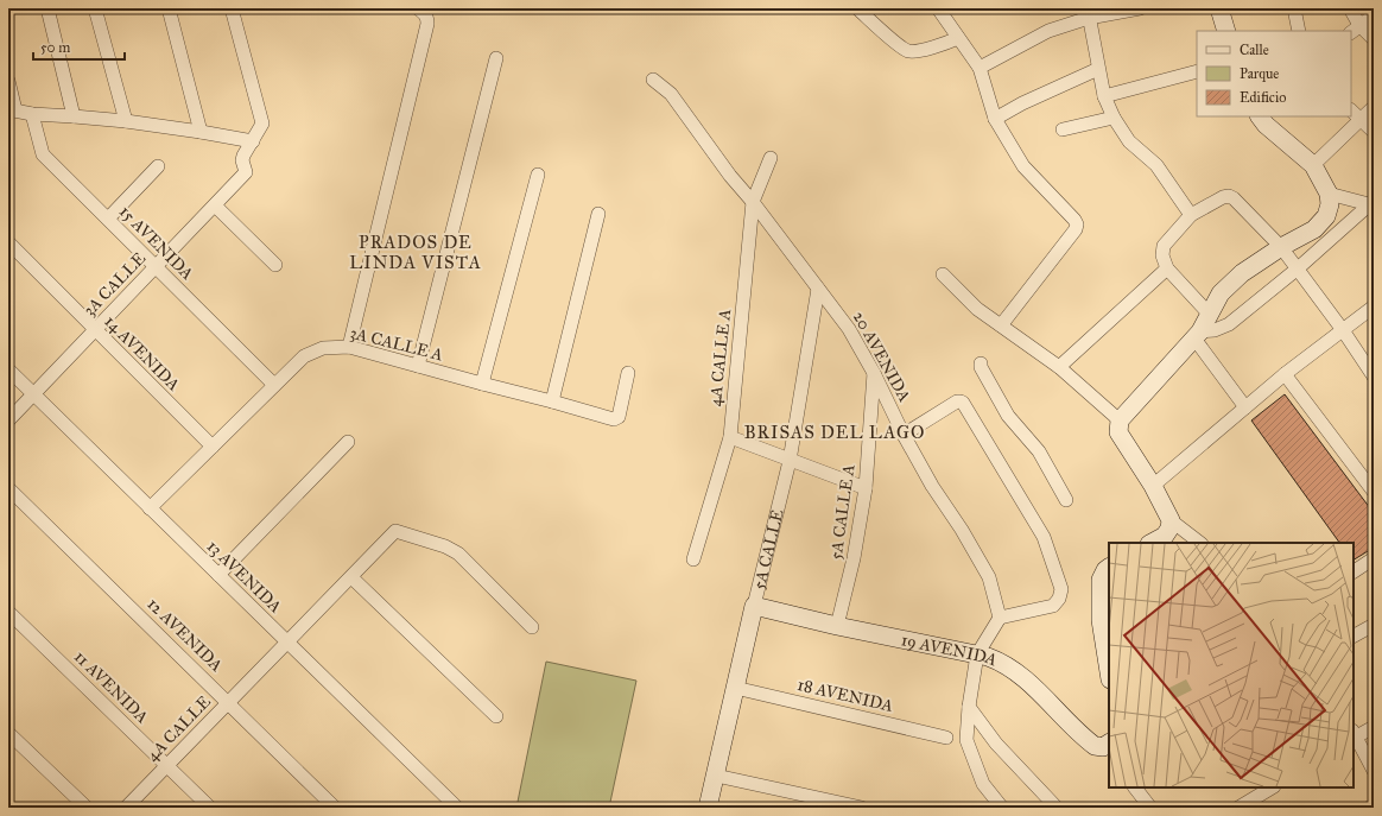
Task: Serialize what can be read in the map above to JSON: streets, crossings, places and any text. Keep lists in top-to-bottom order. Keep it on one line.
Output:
{"streets":{"street":["15 AVENIDA","3A CALLE","3A CALLE A","14 AVENIDA","20 AVENIDA","4A CALLE A","5A CALLE A","5A CALLE","13 AVENIDA","12 AVENIDA","19 AVENIDA","11 AVENIDA","18 AVENIDA","4A CALLE"]},"crossings":[["15 AVENIDA","3A CALLE"],["15 AVENIDA","3A CALLE A"],["3A CALLE","14 AVENIDA"],["3A CALLE","13 AVENIDA"],["3A CALLE A","14 AVENIDA"],["3A CALLE A","13 AVENIDA"],["20 AVENIDA","4A CALLE A"],["20 AVENIDA","5A CALLE A"],["20 AVENIDA","5A CALLE"],["5A CALLE A","19 AVENIDA"],["5A CALLE","19 AVENIDA"],["5A CALLE","18 AVENIDA"],["13 AVENIDA","4A CALLE"],["12 AVENIDA","4A CALLE"],["11 AVENIDA","4A CALLE"]],"districts":["PRADOS DE LINDA VISTA","BRISAS DEL LAGO"],"legend":["Calle","Parque","Edificio"],"scale_bar":"50 m"}
